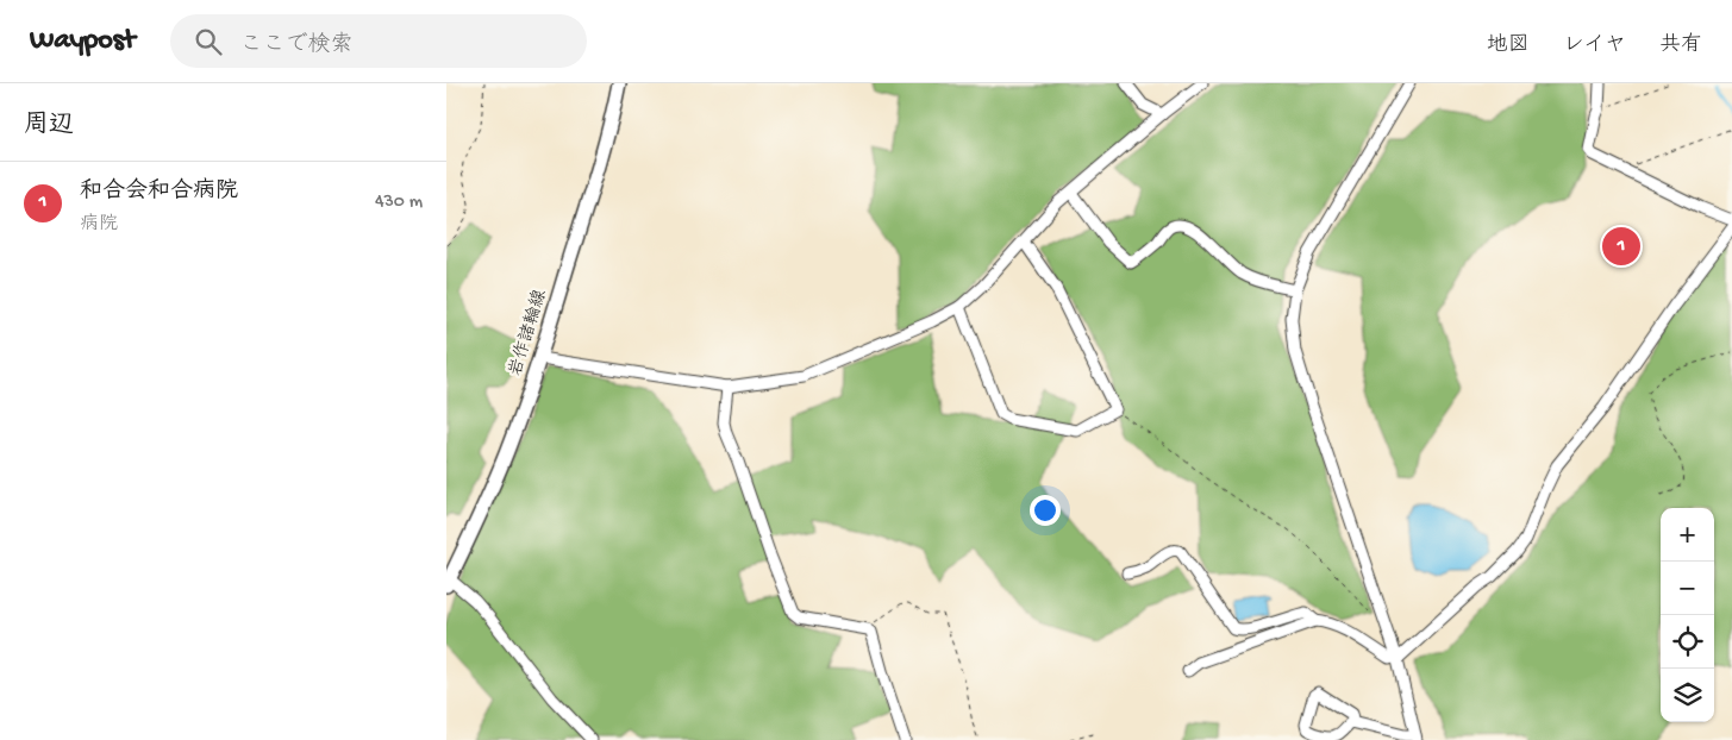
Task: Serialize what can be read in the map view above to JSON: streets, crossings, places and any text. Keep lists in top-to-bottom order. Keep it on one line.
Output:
{"streets":{"main road":["岩作諸輪線"]},"page":{"header":"Waypost","search":"ここで検索","nav":["地図","レイヤ","共有"],"heading":"周辺","list":[{"mark":"1","name":"和合会和合病院","note":"病院","value":"430 m"}],"pins":"1","map_buttons":["+","−"]}}
